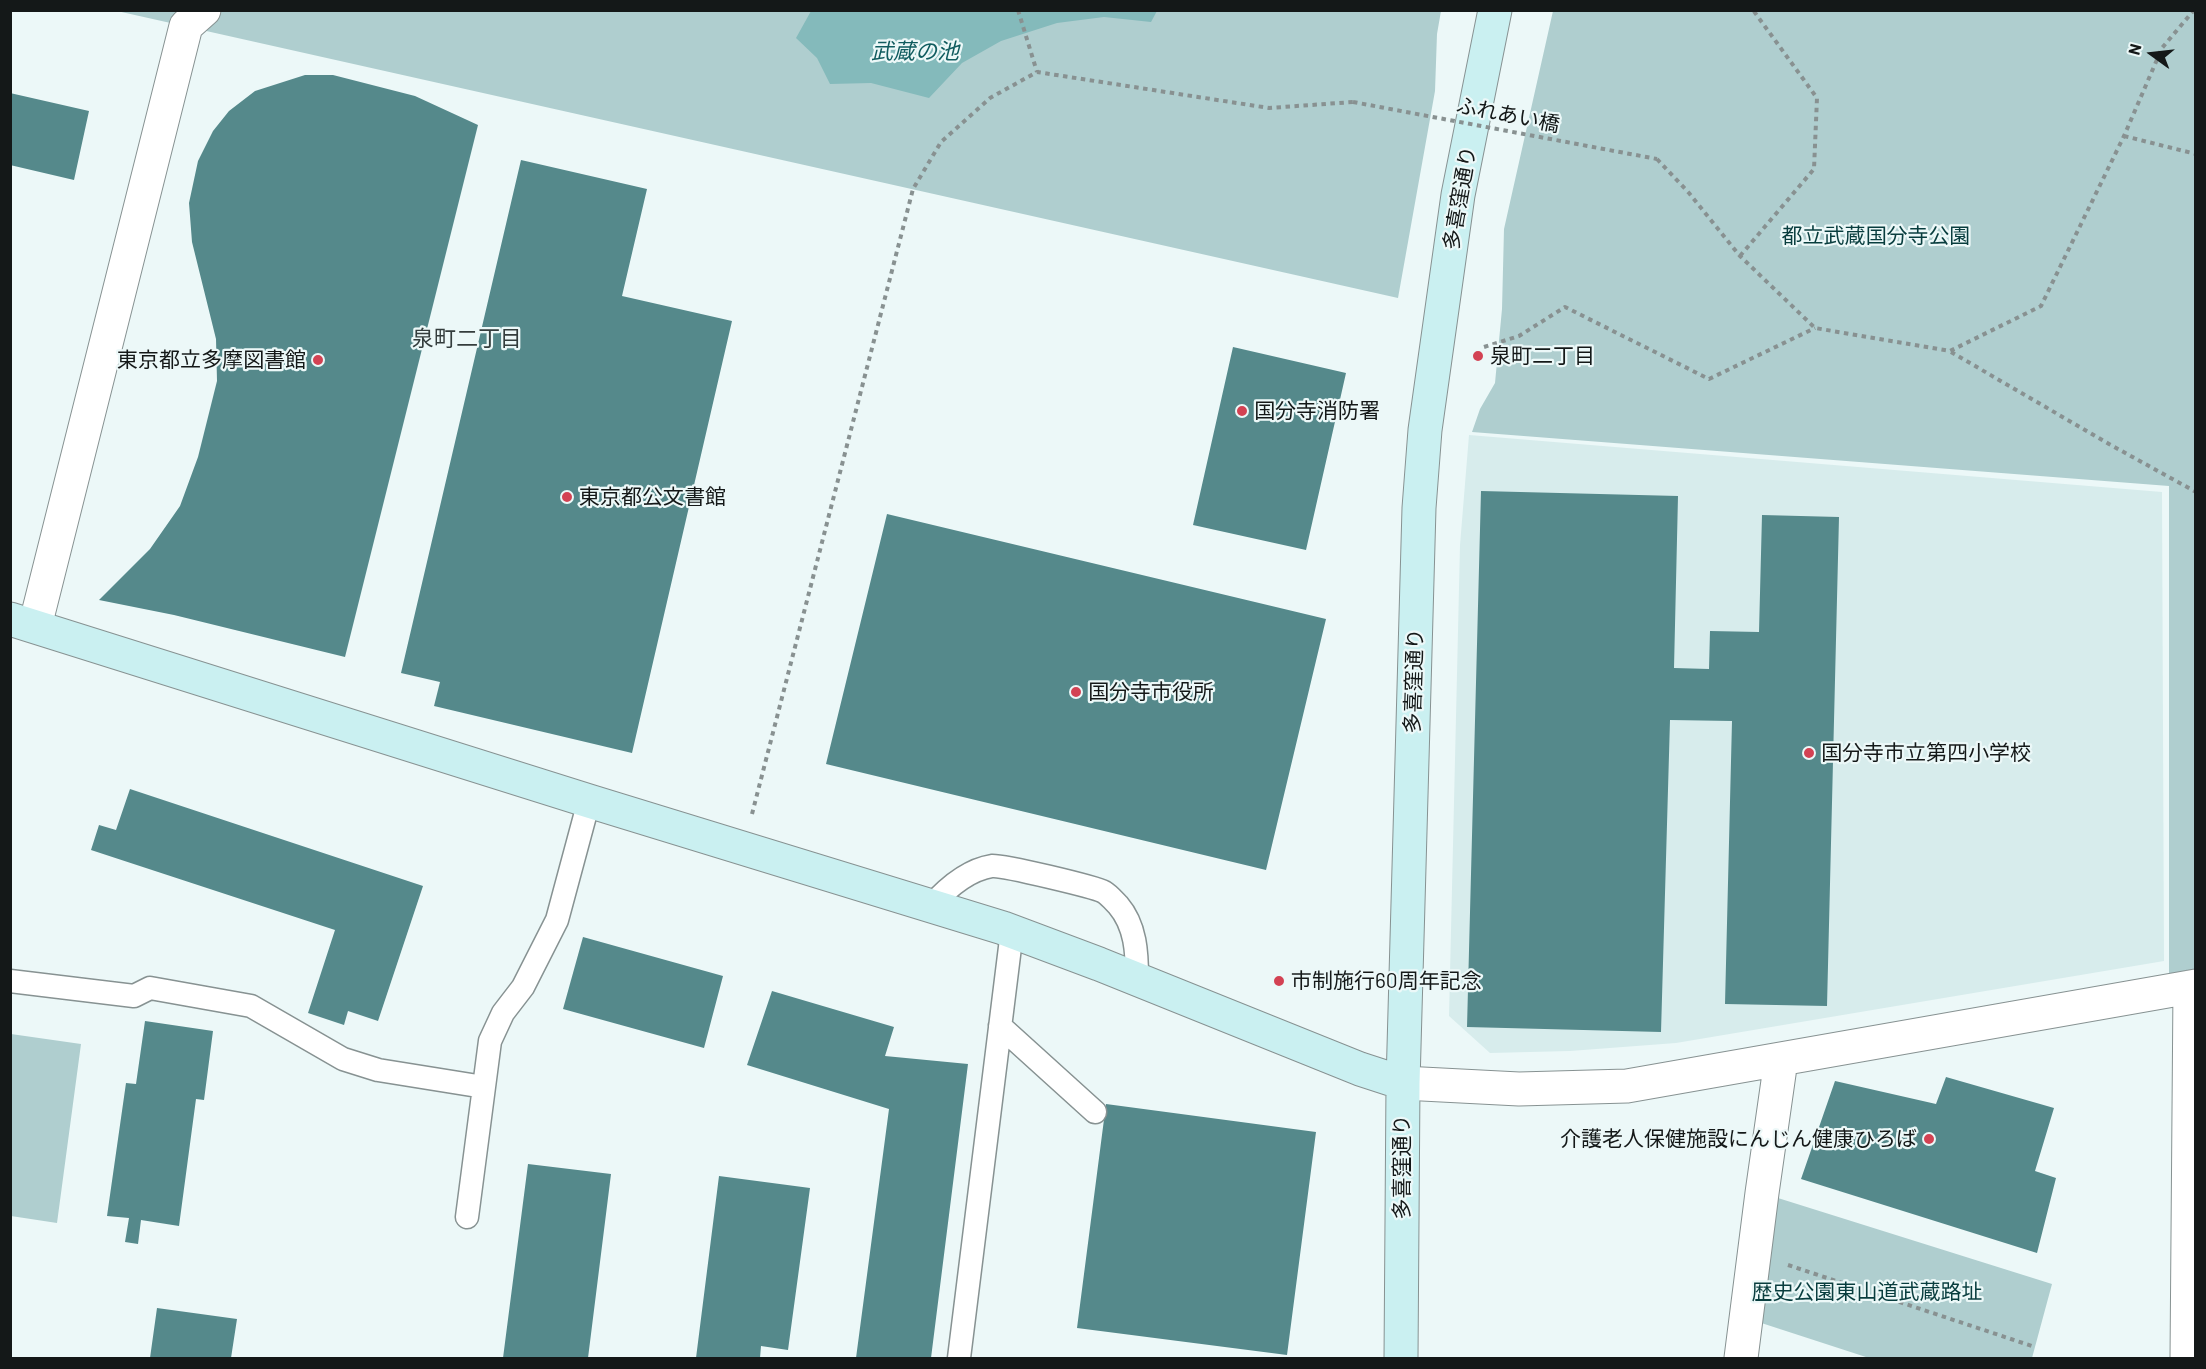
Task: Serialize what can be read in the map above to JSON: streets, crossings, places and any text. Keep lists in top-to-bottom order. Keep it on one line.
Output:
{"streets":{"street":["多喜窪通り"],"path":["ふれあい橋"]},"districts":["泉町二丁目"],"water":["武蔵の池"],"parks":["都立武蔵国分寺公園","歴史公園東山道武蔵路址"],"places":["泉町二丁目","東京都立多摩図書館","国分寺消防署","東京都公文書館","国分寺市役所","国分寺市立第四小学校","市制施行60周年記念","介護老人保健施設にんじん健康ひろば"],"north":"left"}
